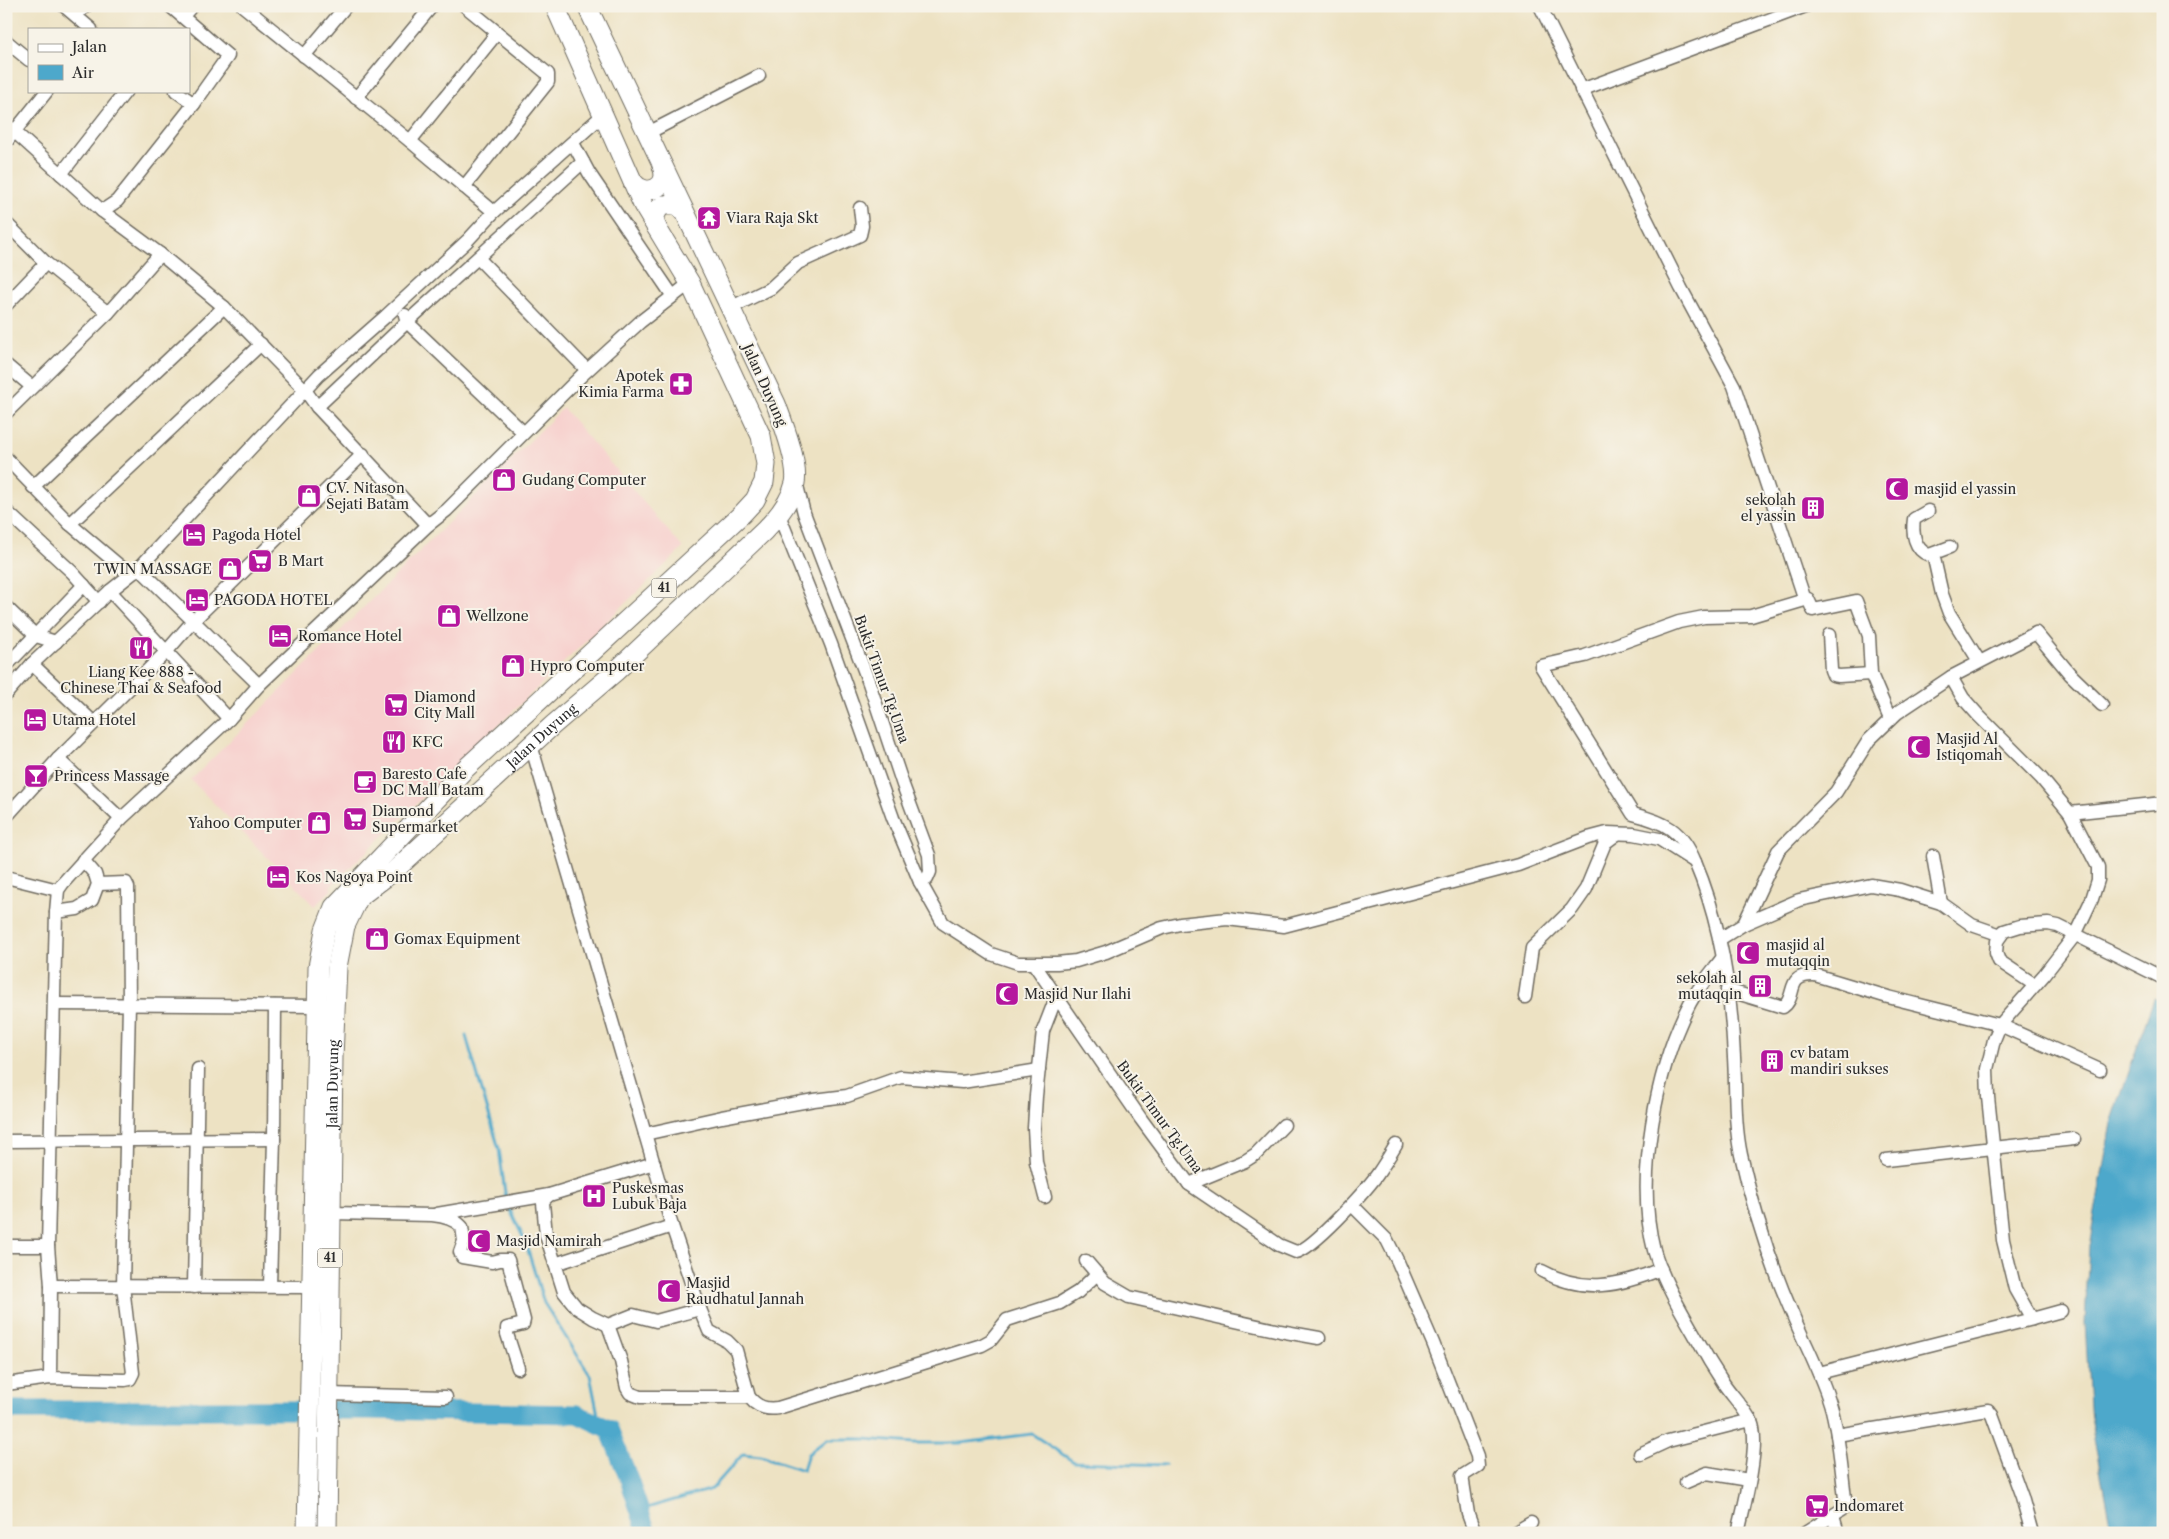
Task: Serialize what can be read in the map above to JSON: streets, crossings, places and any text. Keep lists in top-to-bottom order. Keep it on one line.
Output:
{"streets":{"highway":["Jalan Duyung","41"],"street":["Bukit Timur Tg.Uma"]},"crossings":[["Jalan Duyung","Bukit Timur Tg.Uma"]],"places":{"temple":["Viara Raja Skt"],"pharmacy":["Apotek Kimia Farma"],"shop":["Gudang Computer","CV. Nitason Sejati Batam","TWIN MASSAGE","Wellzone","Hypro Computer","Yahoo Computer","Gomax Equipment"],"mosque":["masjid el yassin","Masjid Al Istiqomah","masjid al mutaqqin","Masjid Nur Ilahi","Masjid Namirah","Masjid Raudhatul Jannah"],"building":["sekolah el yassin","sekolah al mutaqqin","cv batam mandiri sukses"],"hotel":["Pagoda Hotel","PAGODA HOTEL","Romance Hotel","Utama Hotel","Kos Nagoya Point"],"supermarket":["B Mart","Diamond City Mall","Diamond Supermarket","Indomaret"],"restaurant":["Liang Kee 888 - Chinese Thai & Seafood","KFC"],"bar":["Princess Massage"],"cafe":["Baresto Cafe DC Mall Batam"],"hospital":["Puskesmas Lubuk Baja"]},"legend":["Jalan","Air"]}
